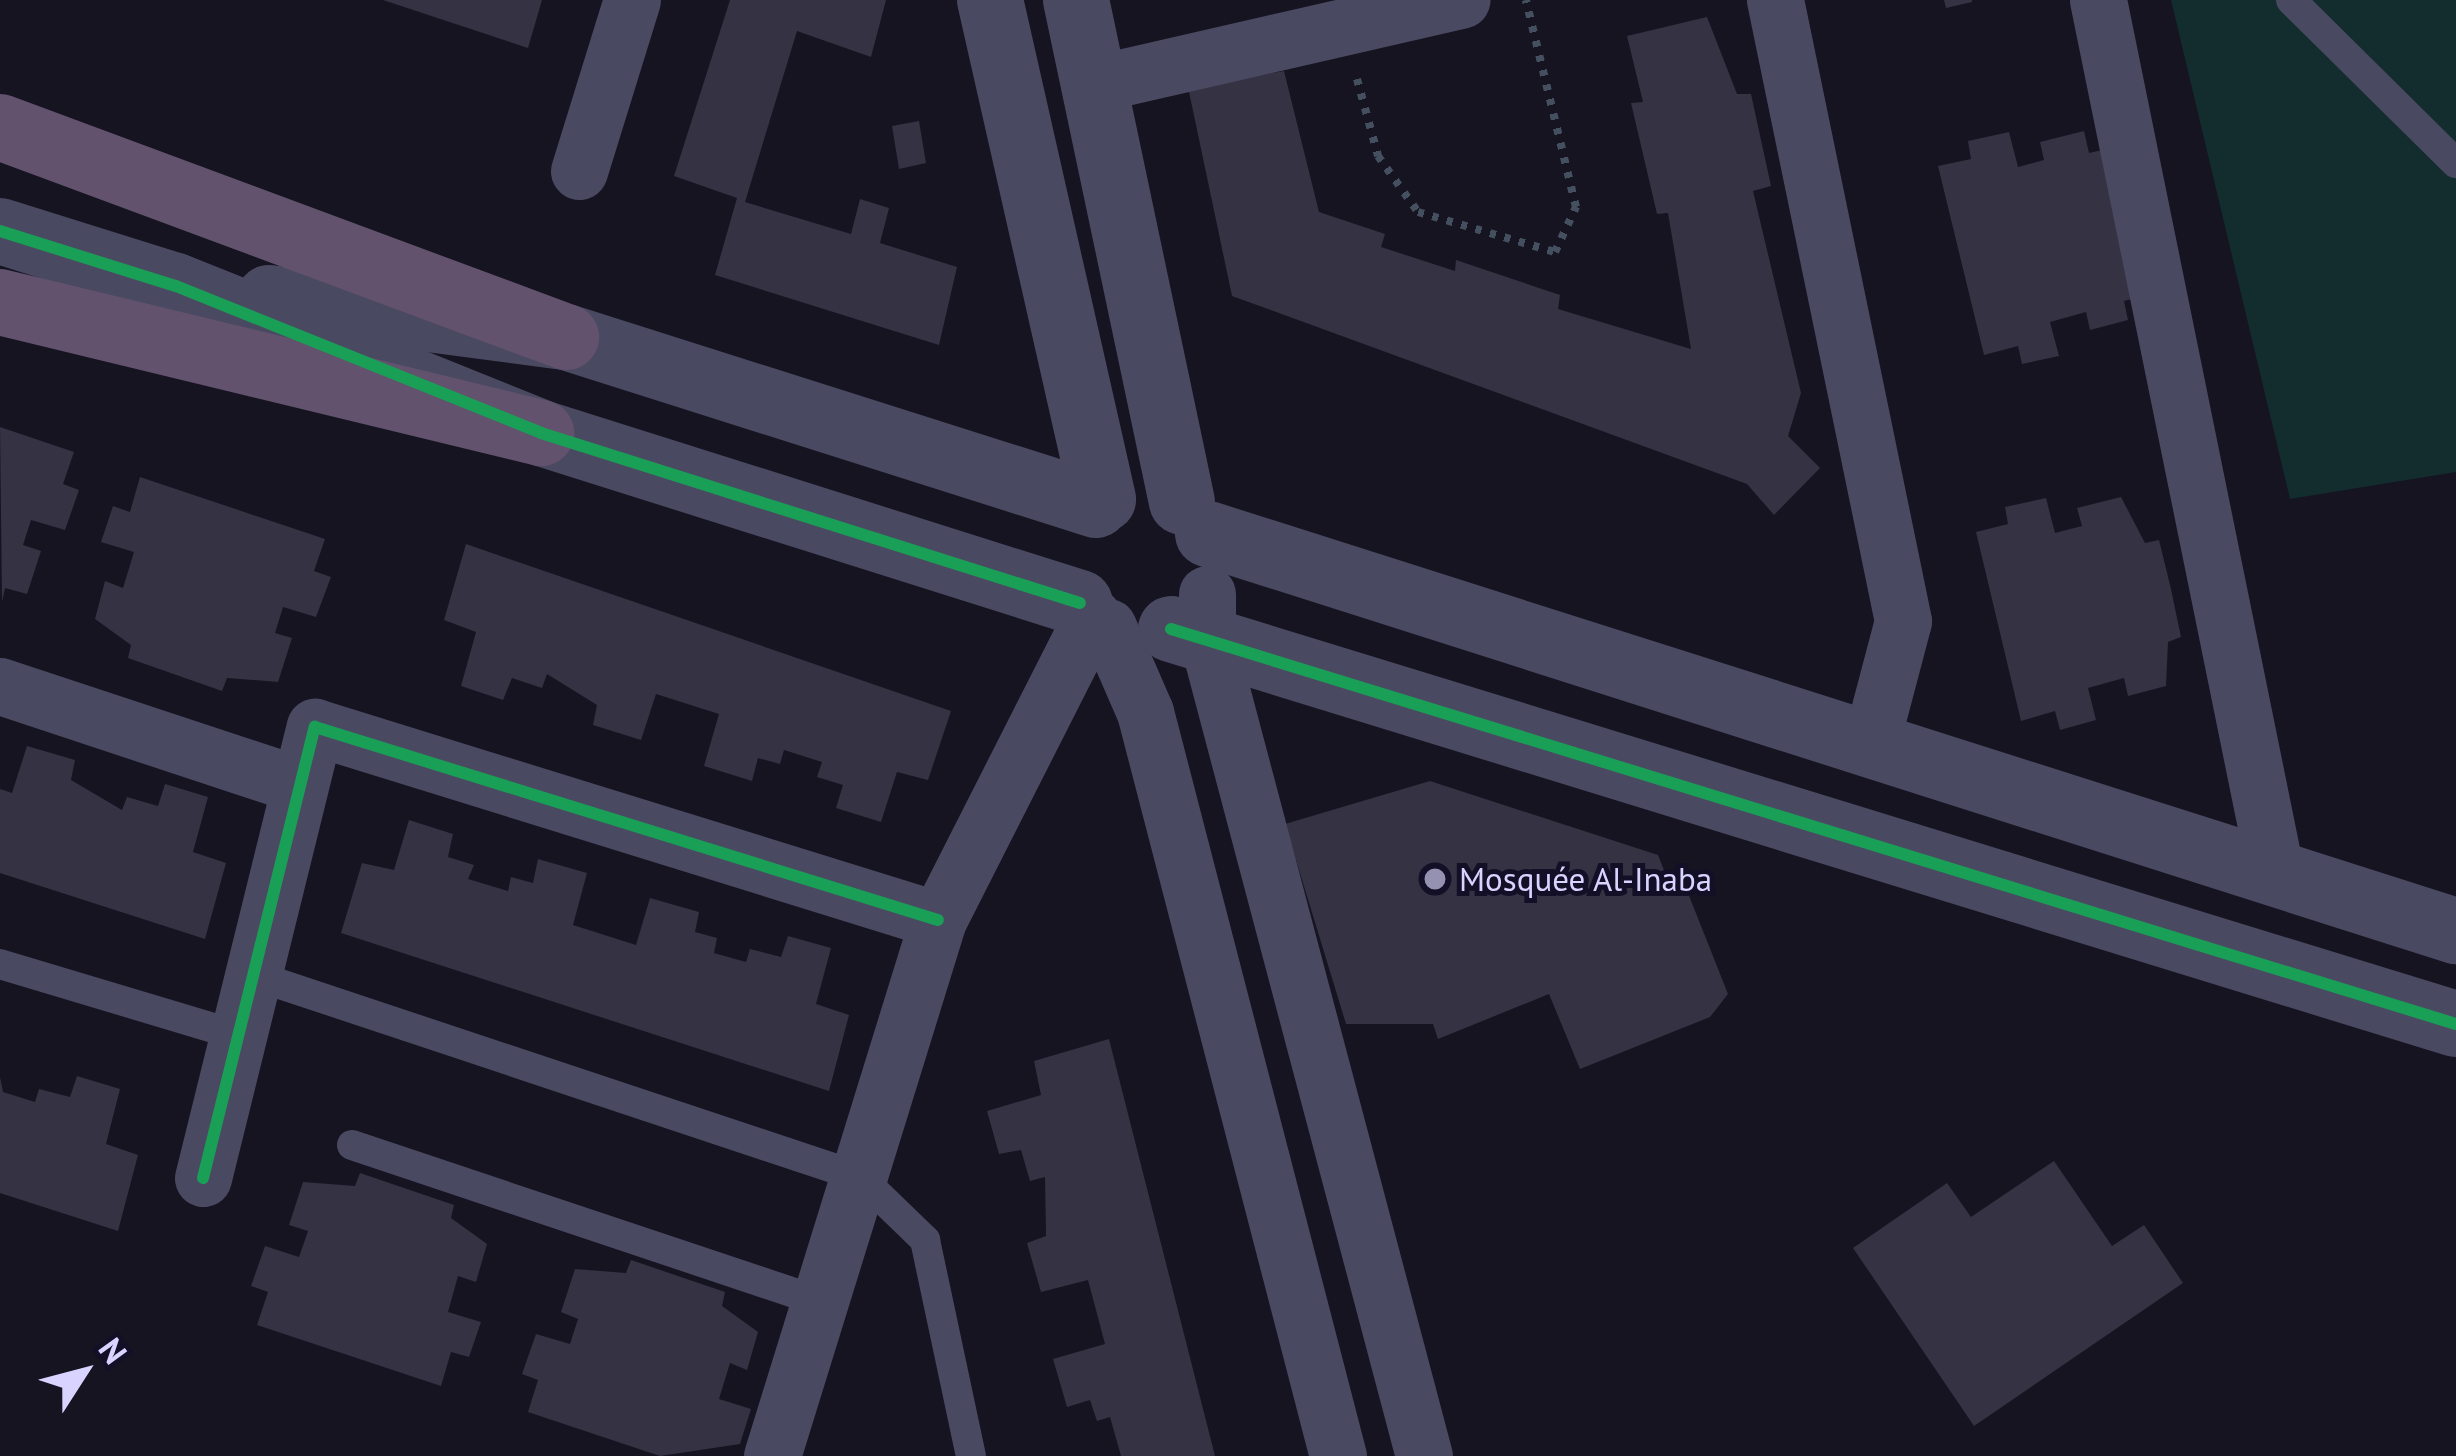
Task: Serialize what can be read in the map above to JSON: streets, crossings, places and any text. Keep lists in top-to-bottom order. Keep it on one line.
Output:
{"places":["Mosquée Al-Inaba"],"north":"top right"}
